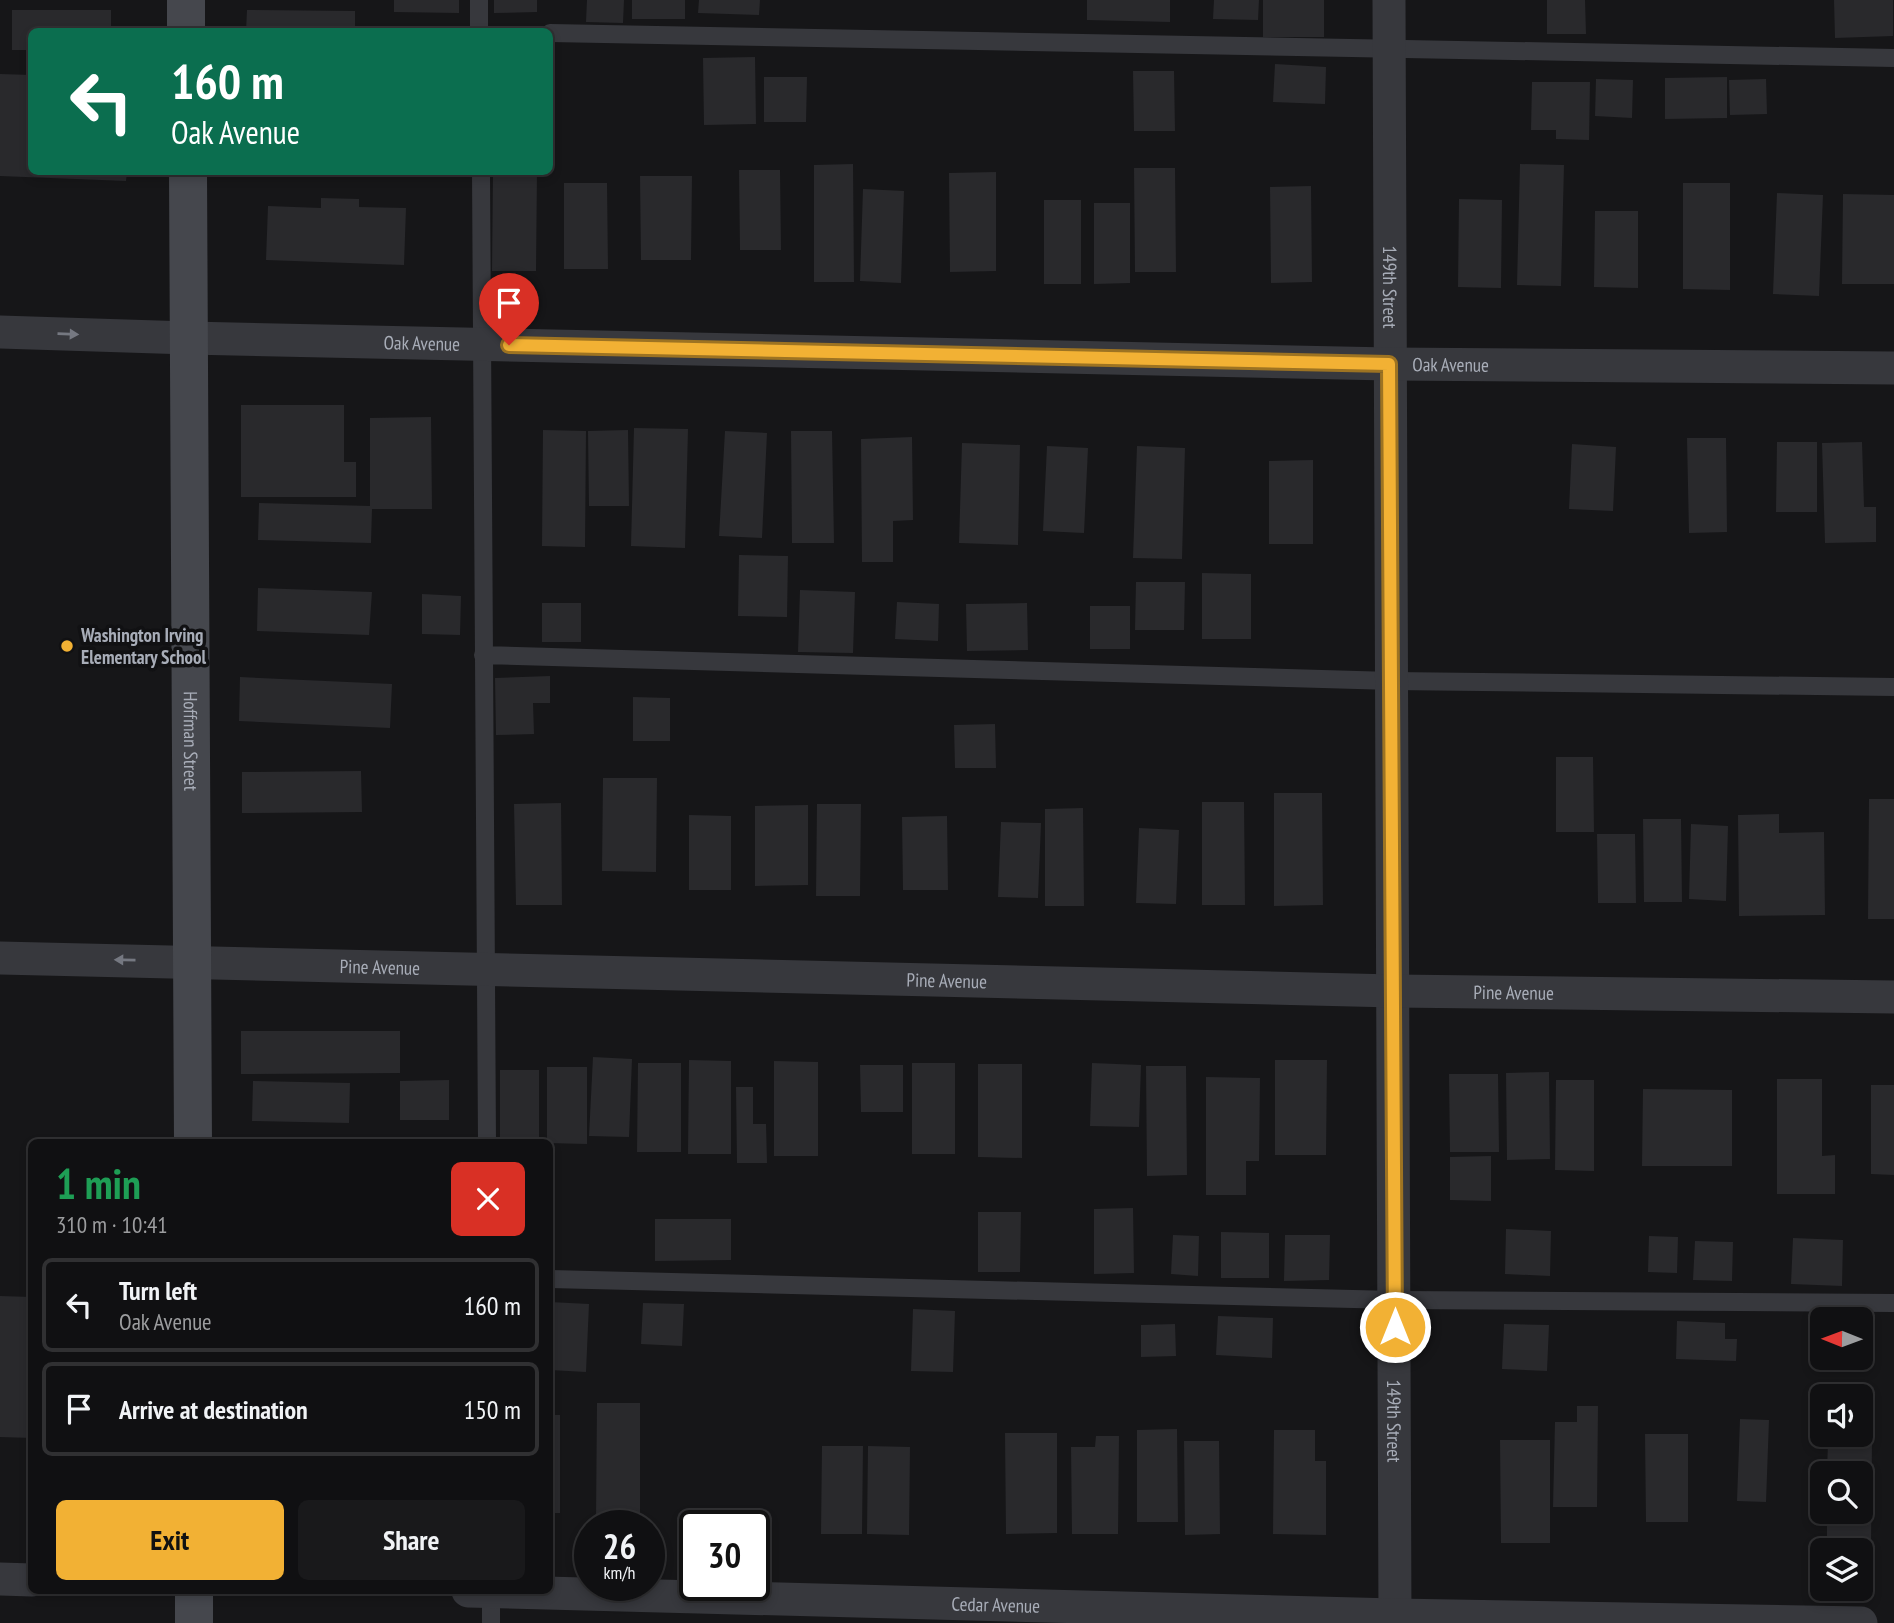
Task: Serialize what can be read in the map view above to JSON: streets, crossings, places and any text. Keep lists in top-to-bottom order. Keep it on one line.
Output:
{"streets":{"street":["149th Street","Oak Avenue","Hoffman Street","Pine Avenue","Cedar Avenue"]},"crossings":[["149th Street","Oak Avenue"],["149th Street","Pine Avenue"],["149th Street","Cedar Avenue"],["Oak Avenue","Hoffman Street"],["Hoffman Street","Pine Avenue"]],"places":["Washington Irving Elementary School"],"north":"left","page":{"turn":["160 m","Oak Avenue"],"heading":["1 min","310 m · 10:41"],"list":[{"name":"Turn left","note":"Oak Avenue","value":"160 m"},{"name":"Arrive at destination","value":"150 m"}],"buttons":["Exit","Share"],"speed":"26 km/h","limit":"30"}}
